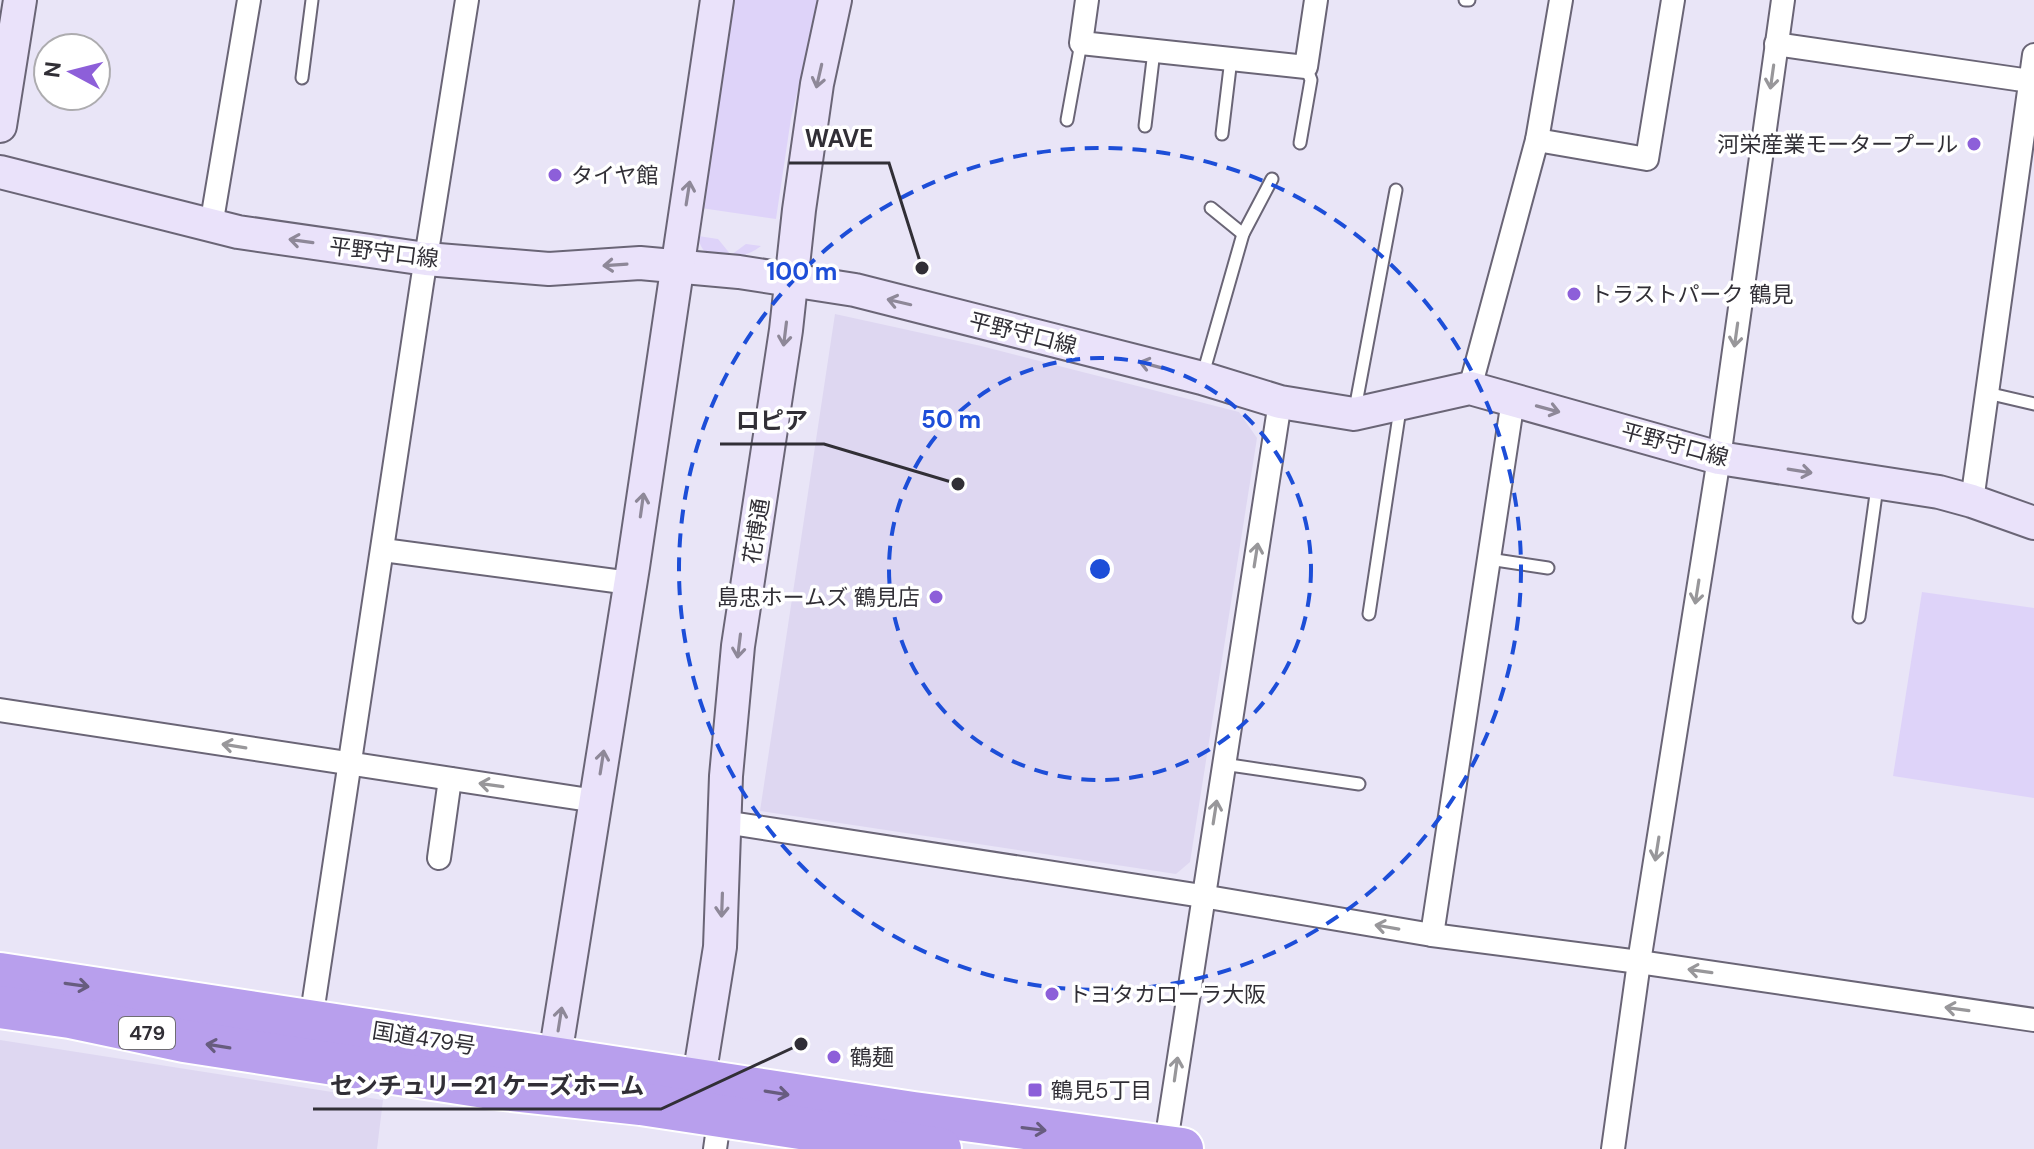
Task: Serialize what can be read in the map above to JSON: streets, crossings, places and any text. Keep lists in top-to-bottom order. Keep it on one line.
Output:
{"streets":{"highway":["479","国道479号"],"street":["平野守口線","花博通"]},"crossings":[["平野守口線","花博通"],["花博通","国道479号"]],"places":{"other":["河栄産業モータープール","タイヤ館","WAVE","トラストパーク 鶴見","ロピア","島忠ホームズ 鶴見店","トヨタカローラ大阪","センチュリー21 ケーズホーム","鶴麺"],"transit":["鶴見5丁目"]},"north":"left","rings":["100 m","50 m"]}
